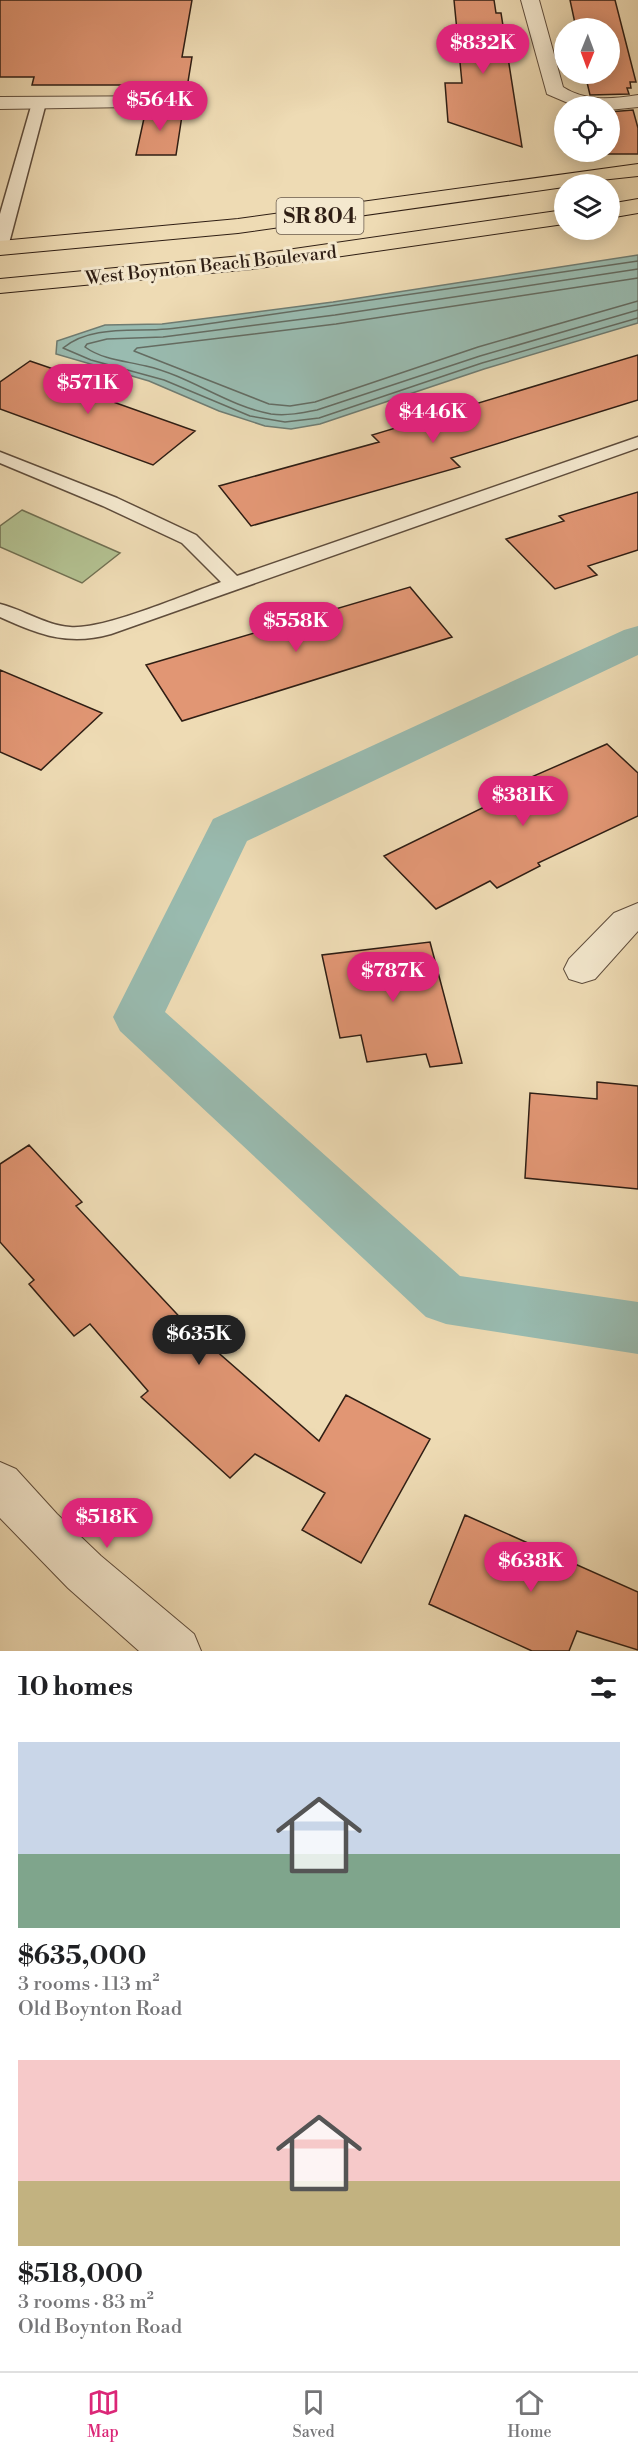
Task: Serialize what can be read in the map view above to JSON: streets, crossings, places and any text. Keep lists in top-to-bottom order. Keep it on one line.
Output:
{"streets":{"main road":["SR 804","West Boynton Beach Boulevard"]},"north":"bottom","page":{"price":["$832K","$564K","$571K","$446K","$558K","$381K","$787K","$635K","$518K","$638K"],"heading":"10 homes","list":[{"name":"$635,000","note":"3 rooms · 113 m² · Old Boynton Road"},{"name":"$518,000","note":"3 rooms · 83 m² · Old Boynton Road"}],"tabs":["Map","Saved","Home"]}}
